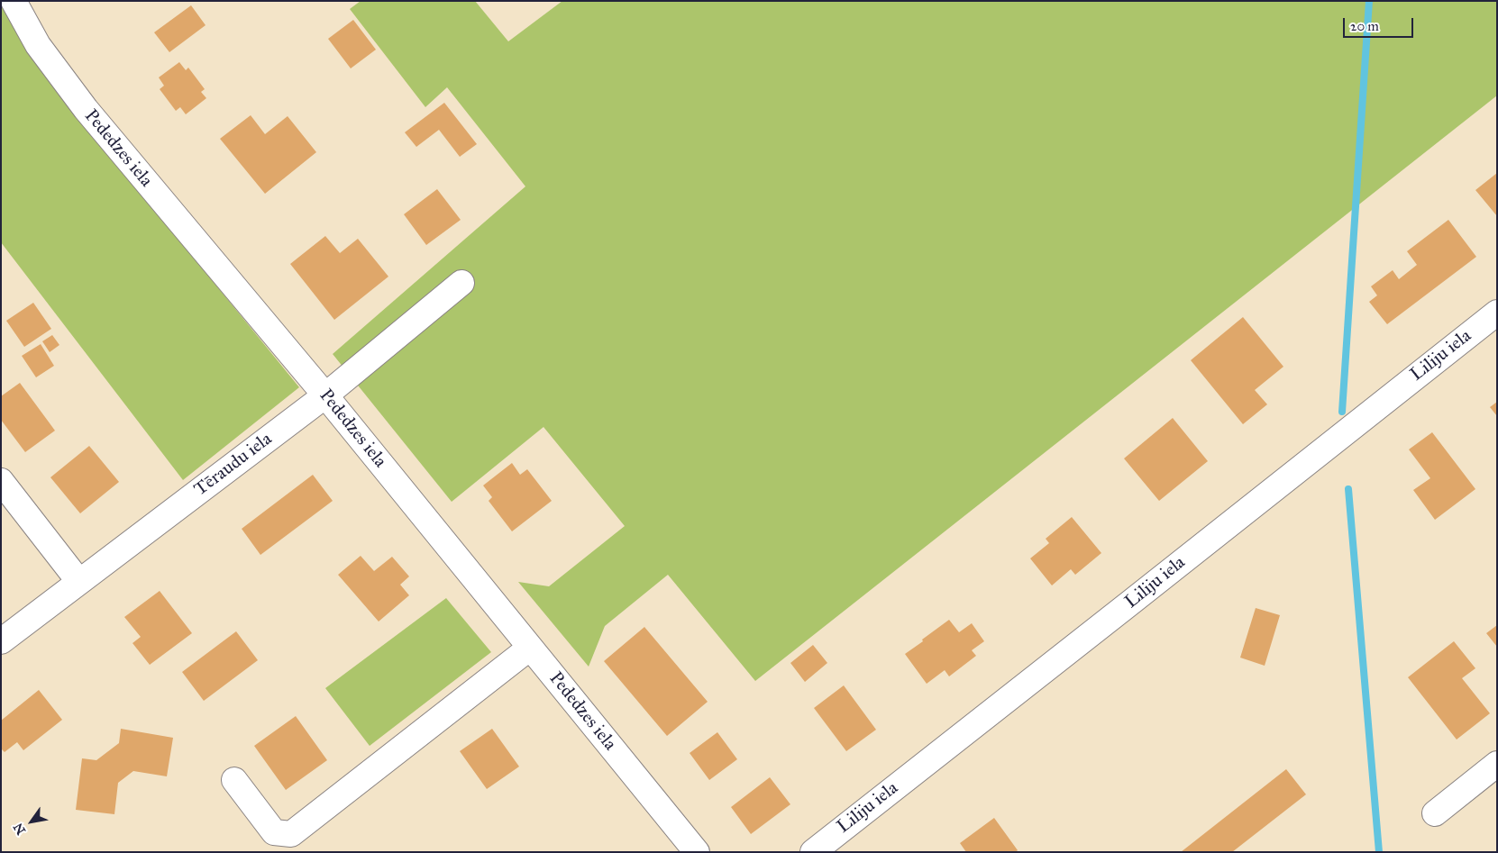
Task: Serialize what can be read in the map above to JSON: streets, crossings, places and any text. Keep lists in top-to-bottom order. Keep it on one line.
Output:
{"streets":{"street":["Pededzes iela","Liliju iela","Tēraudu iela"]},"crossings":[["Pededzes iela","Tēraudu iela"]],"scale_bar":"20 m","north":"bottom left"}
